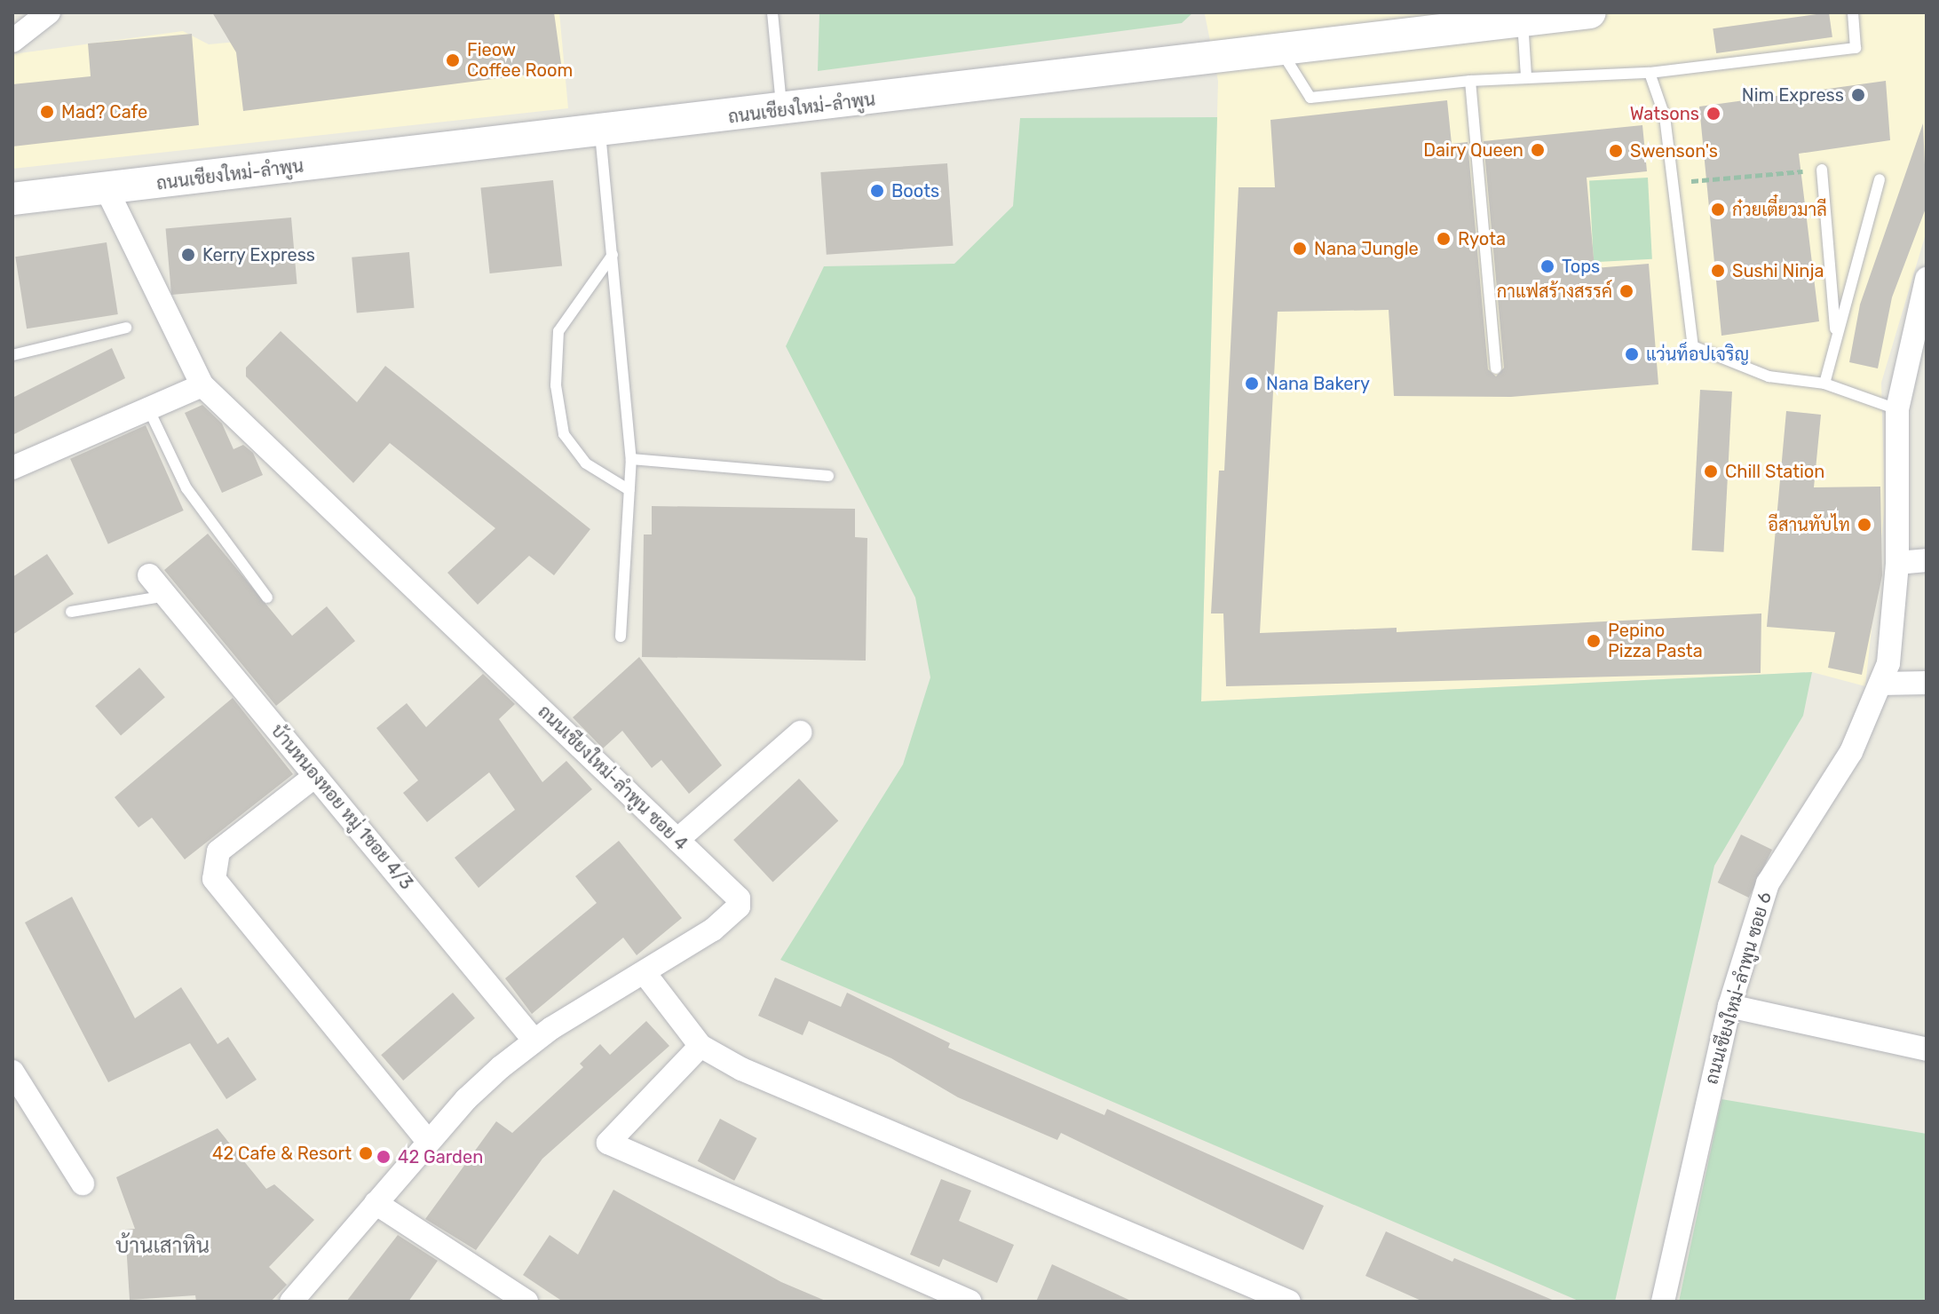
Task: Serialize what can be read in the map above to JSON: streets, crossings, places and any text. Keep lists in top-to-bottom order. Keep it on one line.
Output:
{"streets":{"main road":["ถนนเชียงใหม่-ลำพูน"],"street":["ถนนเชียงใหม่-ลำพูน ซอย 4","บ้านหนองหอย หมู่ 1ซอย 4/3","ถนนเชียงใหม่-ลำพูน ซอย 6"]},"crossings":[["ถนนเชียงใหม่-ลำพูน","ถนนเชียงใหม่-ลำพูน ซอย 4"],["ถนนเชียงใหม่-ลำพูน ซอย 4","บ้านหนองหอย หมู่ 1ซอย 4/3"]],"districts":["บ้านเสาหิน"],"places":["Fieow Coffee Room","Nim Express","Mad? Cafe","Watsons","Dairy Queen","Swenson's","Boots","ก๋วยเตี๋ยวมาลี","Ryota","Nana Jungle","Kerry Express","Tops","Sushi Ninja","กาแฟสร้างสรรค์","แว่นท็อปเจริญ","Nana Bakery","Chill Station","อีสานทับไท","Pepino Pizza Pasta","42 Cafe & Resort","42 Garden"]}
